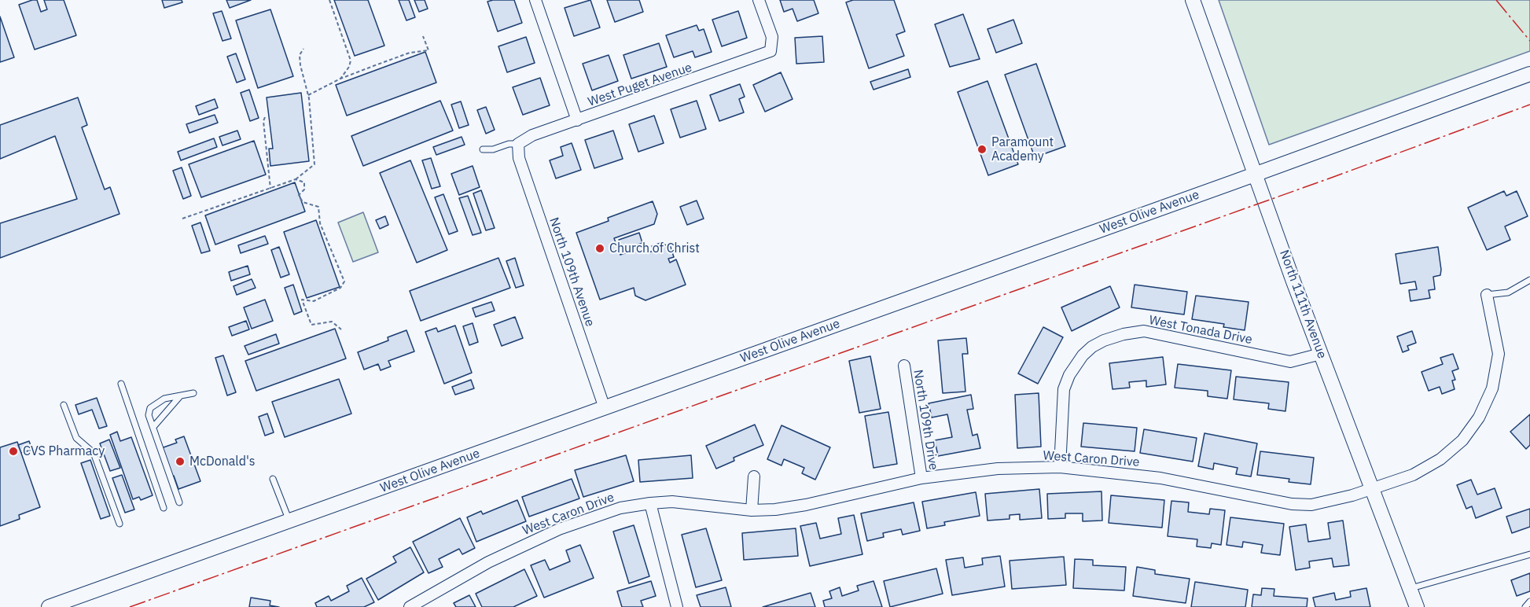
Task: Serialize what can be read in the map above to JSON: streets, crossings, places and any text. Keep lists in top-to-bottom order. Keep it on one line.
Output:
{"streets":{"main road":["West Olive Avenue","North 111th Avenue"],"street":["West Puget Avenue","North 109th Avenue","West Tonada Drive","North 109th Drive","West Caron Drive"]},"crossings":[["West Puget Avenue","North 109th Avenue"],["West Olive Avenue","North 109th Avenue"],["West Olive Avenue","North 111th Avenue"],["North 111th Avenue","West Tonada Drive"],["North 111th Avenue","West Caron Drive"],["West Tonada Drive","West Caron Drive"],["North 109th Drive","West Caron Drive"]],"places":["Paramount Academy","Church of Christ","CVS Pharmacy","McDonald's"]}
